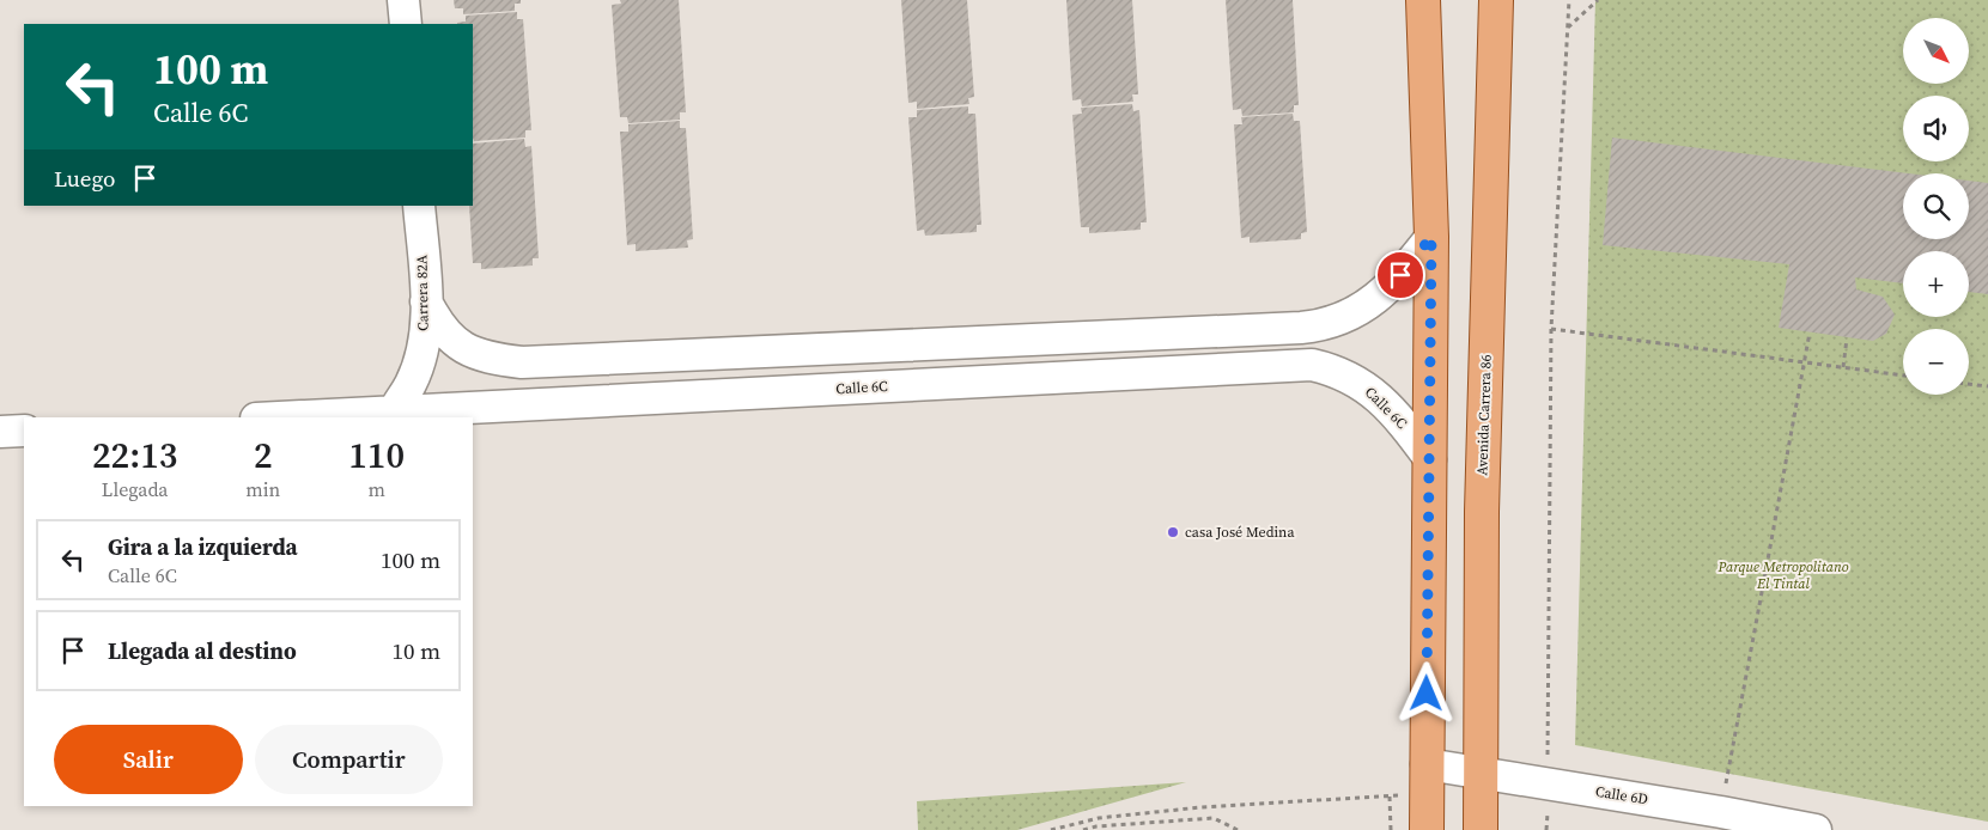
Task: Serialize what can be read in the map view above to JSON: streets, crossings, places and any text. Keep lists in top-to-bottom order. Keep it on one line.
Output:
{"streets":{"main road":["Avenida Carrera 86"],"street":["Carrera 82A","Calle 6C","Calle 6D"]},"crossings":[["Carrera 82A","Calle 6C"],["Avenida Carrera 86","Calle 6D"]],"parks":["Parque Metropolitano El Tintal"],"places":["casa José Medina"],"north":"bottom right","page":{"map_buttons":["+","−"],"turn":["100 m","Calle 6C"],"then":"Luego","eta":["22:13","Llegada","2","min","110","m"],"list":[{"name":"Gira a la izquierda","note":"Calle 6C","value":"100 m"},{"name":"Llegada al destino","value":"10 m"}],"buttons":["Salir","Compartir"]}}
